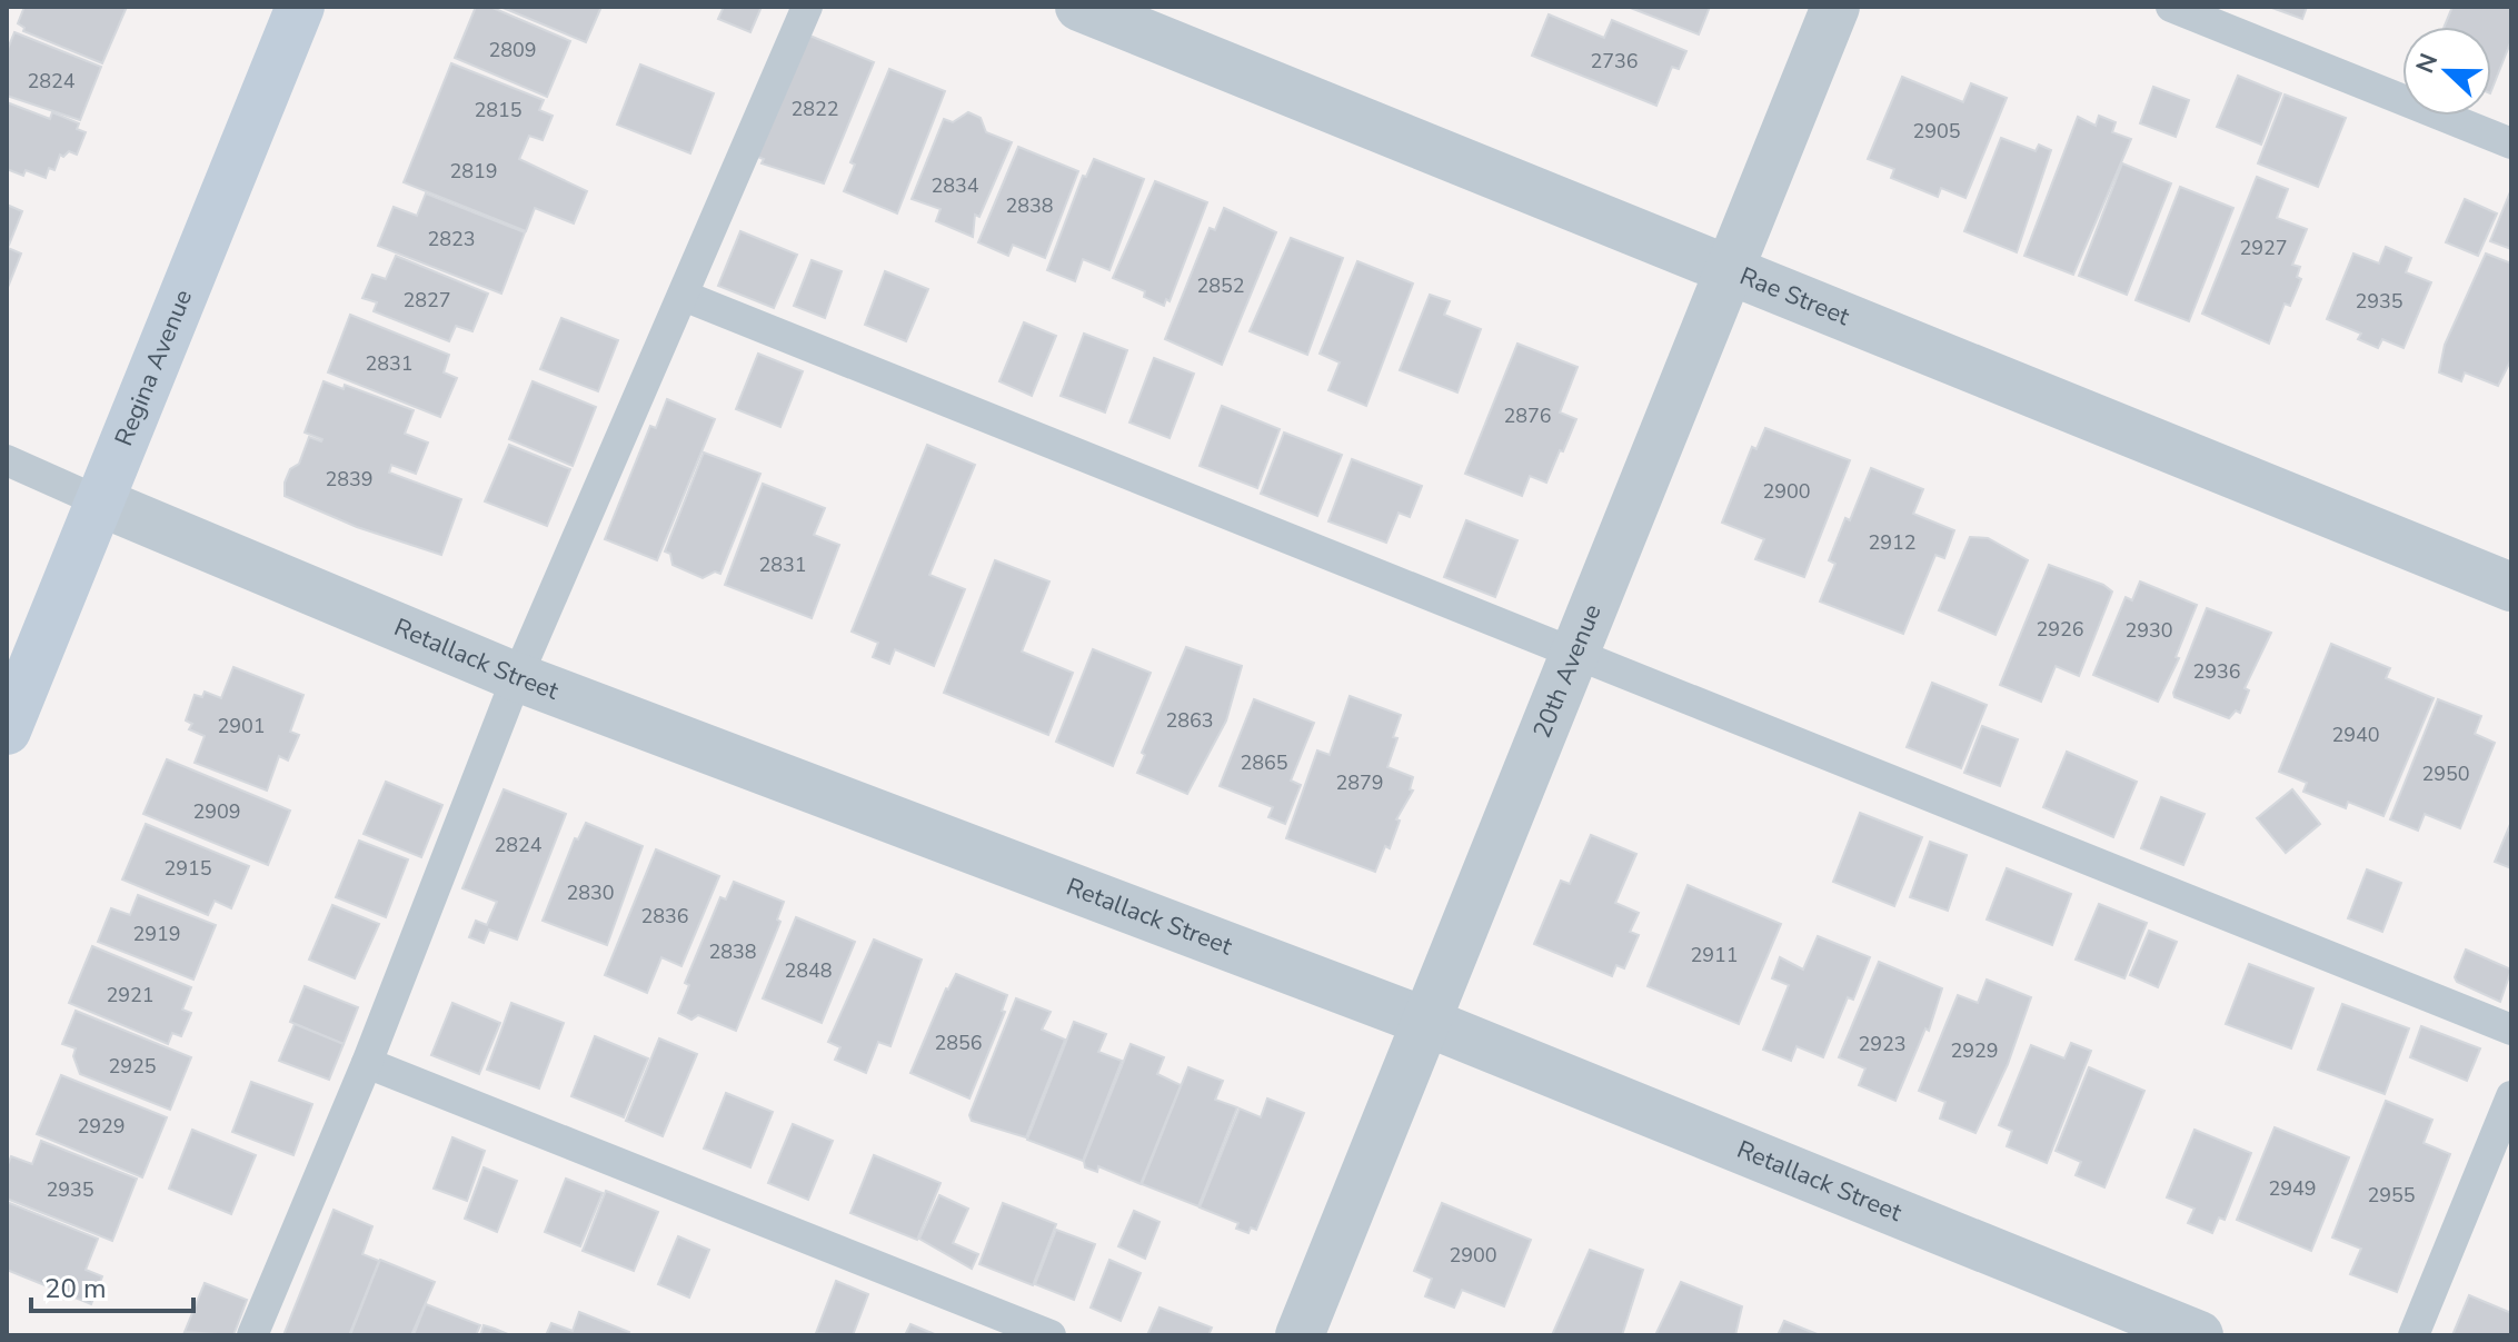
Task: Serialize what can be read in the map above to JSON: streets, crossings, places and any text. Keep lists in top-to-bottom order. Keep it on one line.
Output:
{"streets":{"street":["Rae Street","Regina Avenue","Retallack Street","20th Avenue"]},"crossings":[["Rae Street","20th Avenue"],["Regina Avenue","Retallack Street"],["Retallack Street","20th Avenue"]],"house_numbers":["2809","2736","2824","2822","2815","2905","2819","2834","2838","2823","2927","2852","2827","2935","2831","2876","2839","2900","2912","2831","2926","2930","2936","2863","2901","2940","2865","2950","2879","2909","2824","2915","2830","2836","2919","2838","2911","2848","2921","2856","2923","2929","2925","2929","2949","2935","2955","2900"],"scale_bar":"20 m","north":"left"}
